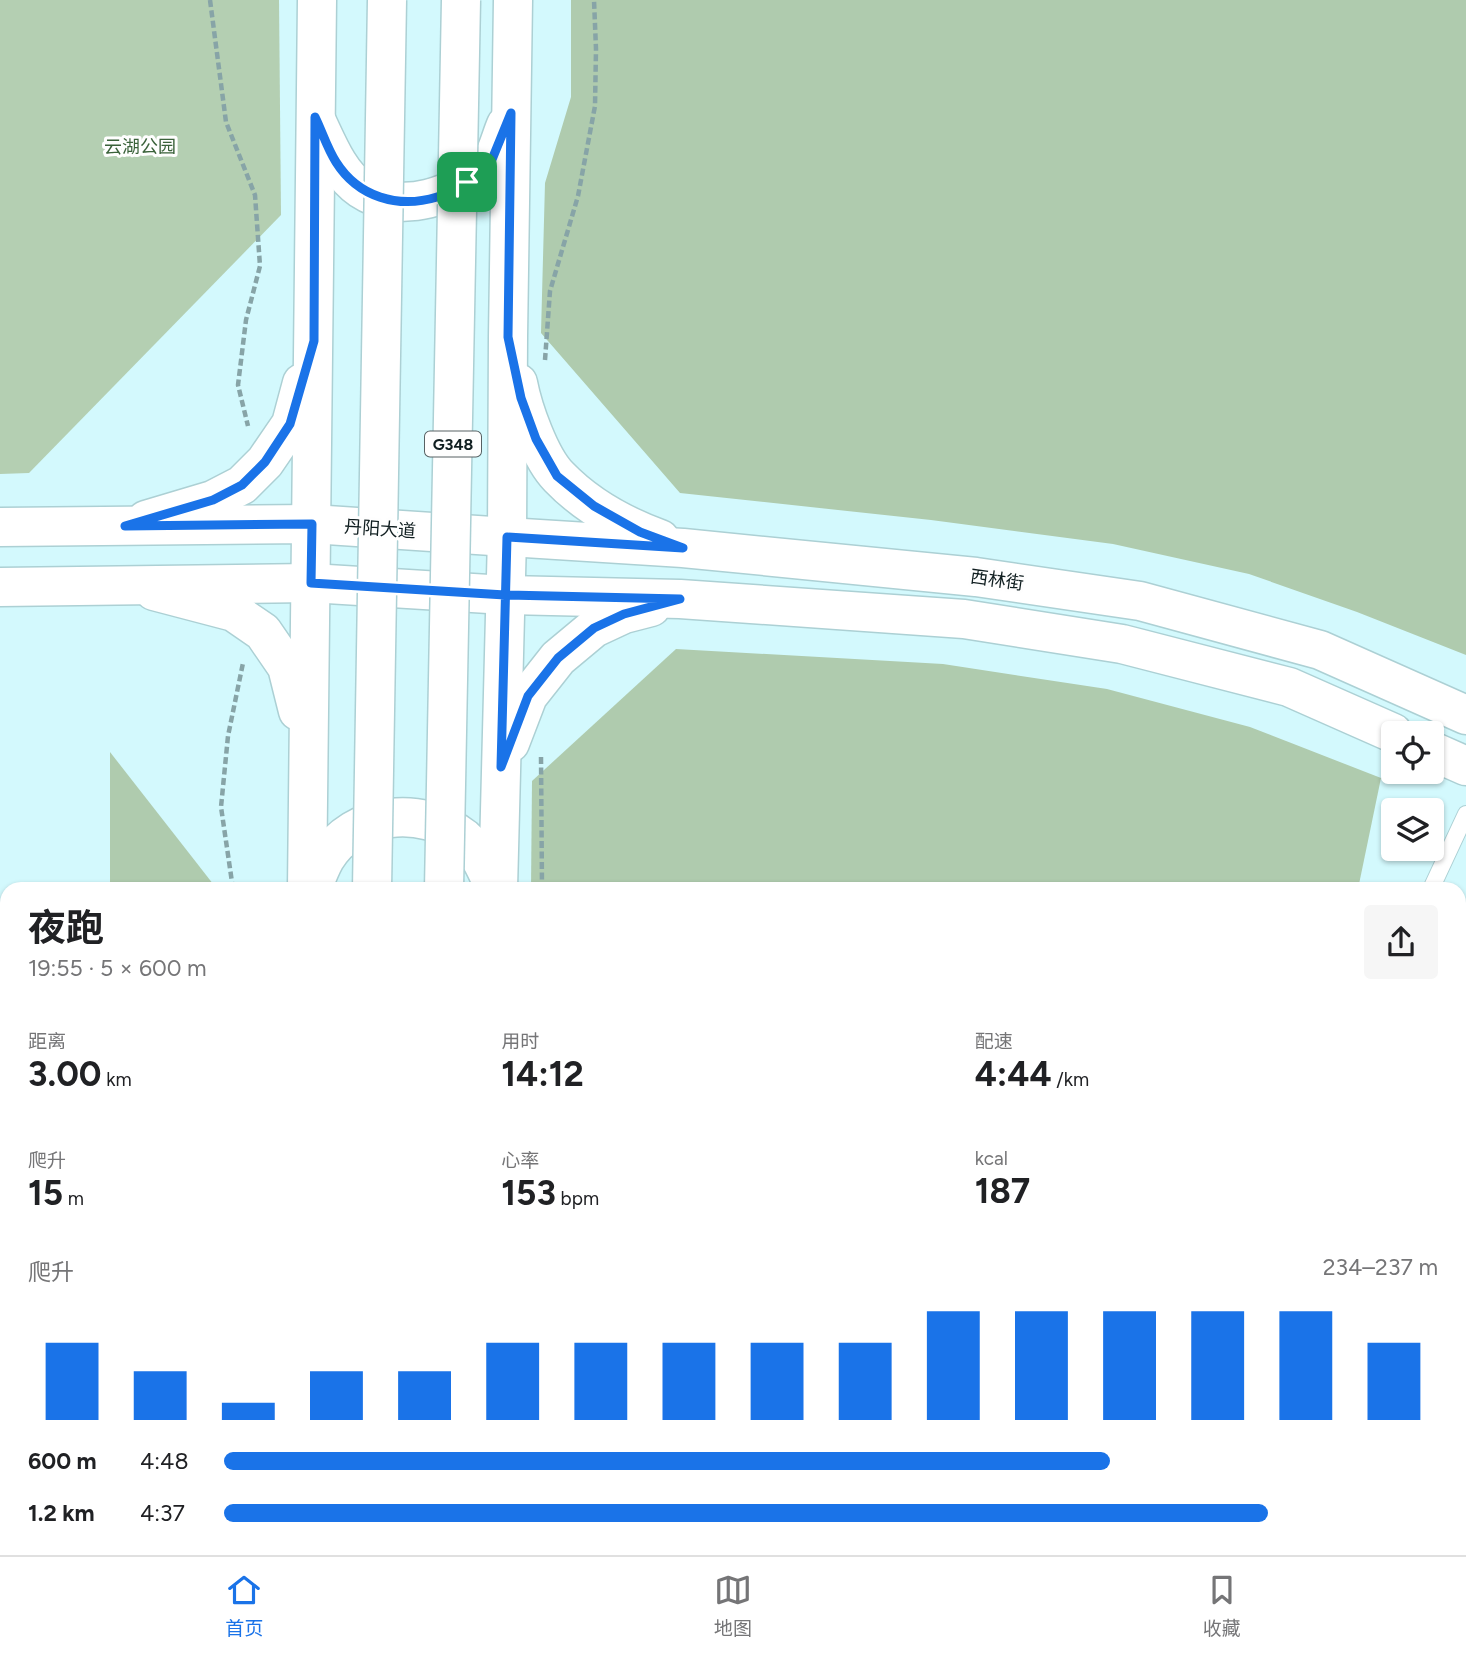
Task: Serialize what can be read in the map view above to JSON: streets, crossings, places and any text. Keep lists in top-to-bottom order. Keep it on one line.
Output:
{"streets":{"main road":["G348","丹阳大道","西林街"]},"crossings":[["丹阳大道","西林街"]],"parks":["云湖公园"],"page":{"heading":["夜跑","19:55 · 5 × 600 m"],"stats":[["距离","3.00 km"],["用时","14:12"],["配速","4:44 /km"],["爬升","15 m"],["心率","153 bpm"],["kcal","187"]],"chart":["爬升","234–237 m"],"list":[{"name":"600 m","note":"4:48"},{"name":"1.2 km","note":"4:37"}],"tabs":["首页","地图","收藏"]}}
